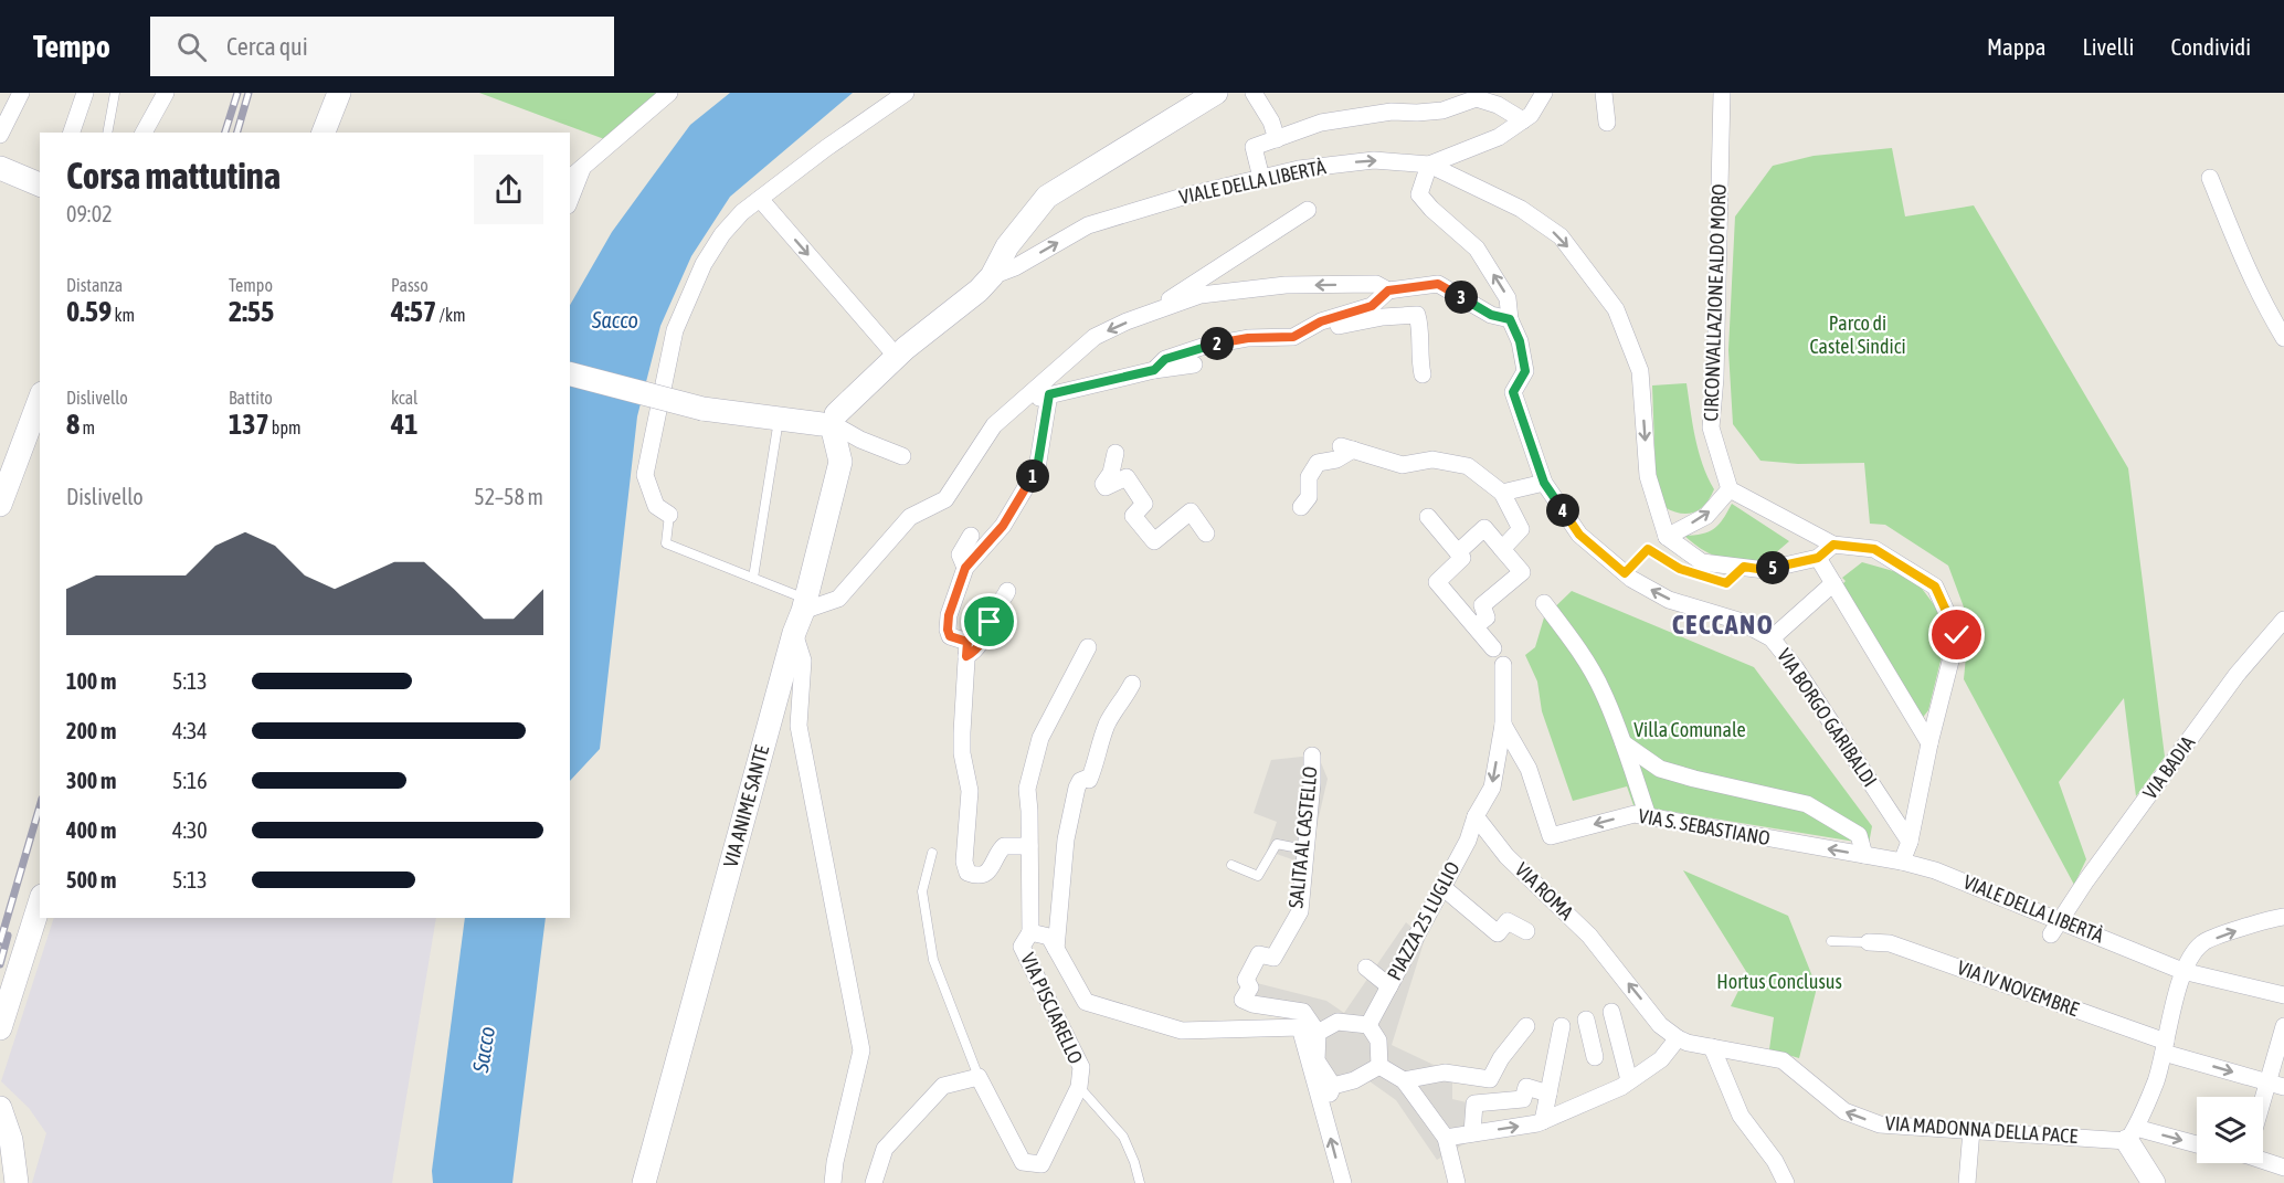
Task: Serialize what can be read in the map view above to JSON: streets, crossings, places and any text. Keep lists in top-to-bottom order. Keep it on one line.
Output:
{"streets":{"main road":["VIA ANIME SANTE"],"street":["VIALE DELLA LIBERTÀ","CIRCONVALLAZIONE ALDO MORO","VIA BORGO GARIBALDI","VIA BADIA","VIA S. SEBASTIANO","SALITA AL CASTELLO","VIA ROMA","PIAZZA 25 LUGLIO","VIA IV NOVEMBRE","VIA PISCIARELLO","VIA MADONNA DELLA PACE"]},"crossings":[["VIALE DELLA LIBERTÀ","VIA BORGO GARIBALDI"],["VIALE DELLA LIBERTÀ","VIA BADIA"],["VIALE DELLA LIBERTÀ","VIA S. SEBASTIANO"],["SALITA AL CASTELLO","PIAZZA 25 LUGLIO"],["VIA ROMA","PIAZZA 25 LUGLIO"],["VIA ROMA","VIA MADONNA DELLA PACE"]],"one_way":["VIA ROMA"],"districts":["CECCANO"],"water":["Sacco"],"parks":["Parco di Castel Sindici","Villa Comunale","Hortus Conclusus"],"page":{"header":"Tempo","search":"Cerca qui","nav":["Mappa","Livelli","Condividi"],"heading":["Corsa mattutina","09:02"],"stats":[["Distanza","0.59 km"],["Tempo","2:55"],["Passo","4:57 /km"],["Dislivello","8 m"],["Battito","137 bpm"],["kcal","41"]],"pins":["3","2","1","4","5"],"chart":["Dislivello","52–58 m"],"list":[{"name":"100 m","note":"5:13"},{"name":"200 m","note":"4:34"},{"name":"300 m","note":"5:16"},{"name":"400 m","note":"4:30"},{"name":"500 m","note":"5:13"}]}}
